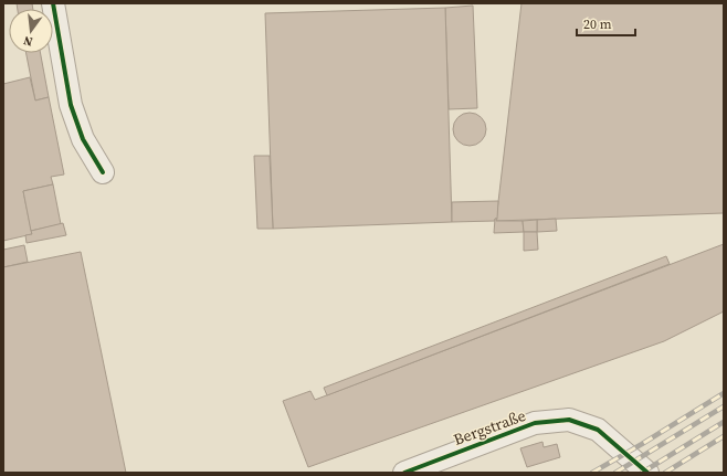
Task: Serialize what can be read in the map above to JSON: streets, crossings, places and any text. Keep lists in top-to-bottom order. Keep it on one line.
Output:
{"streets":{"street":["Bergstraße"]},"scale_bar":"20 m","north":"bottom"}
